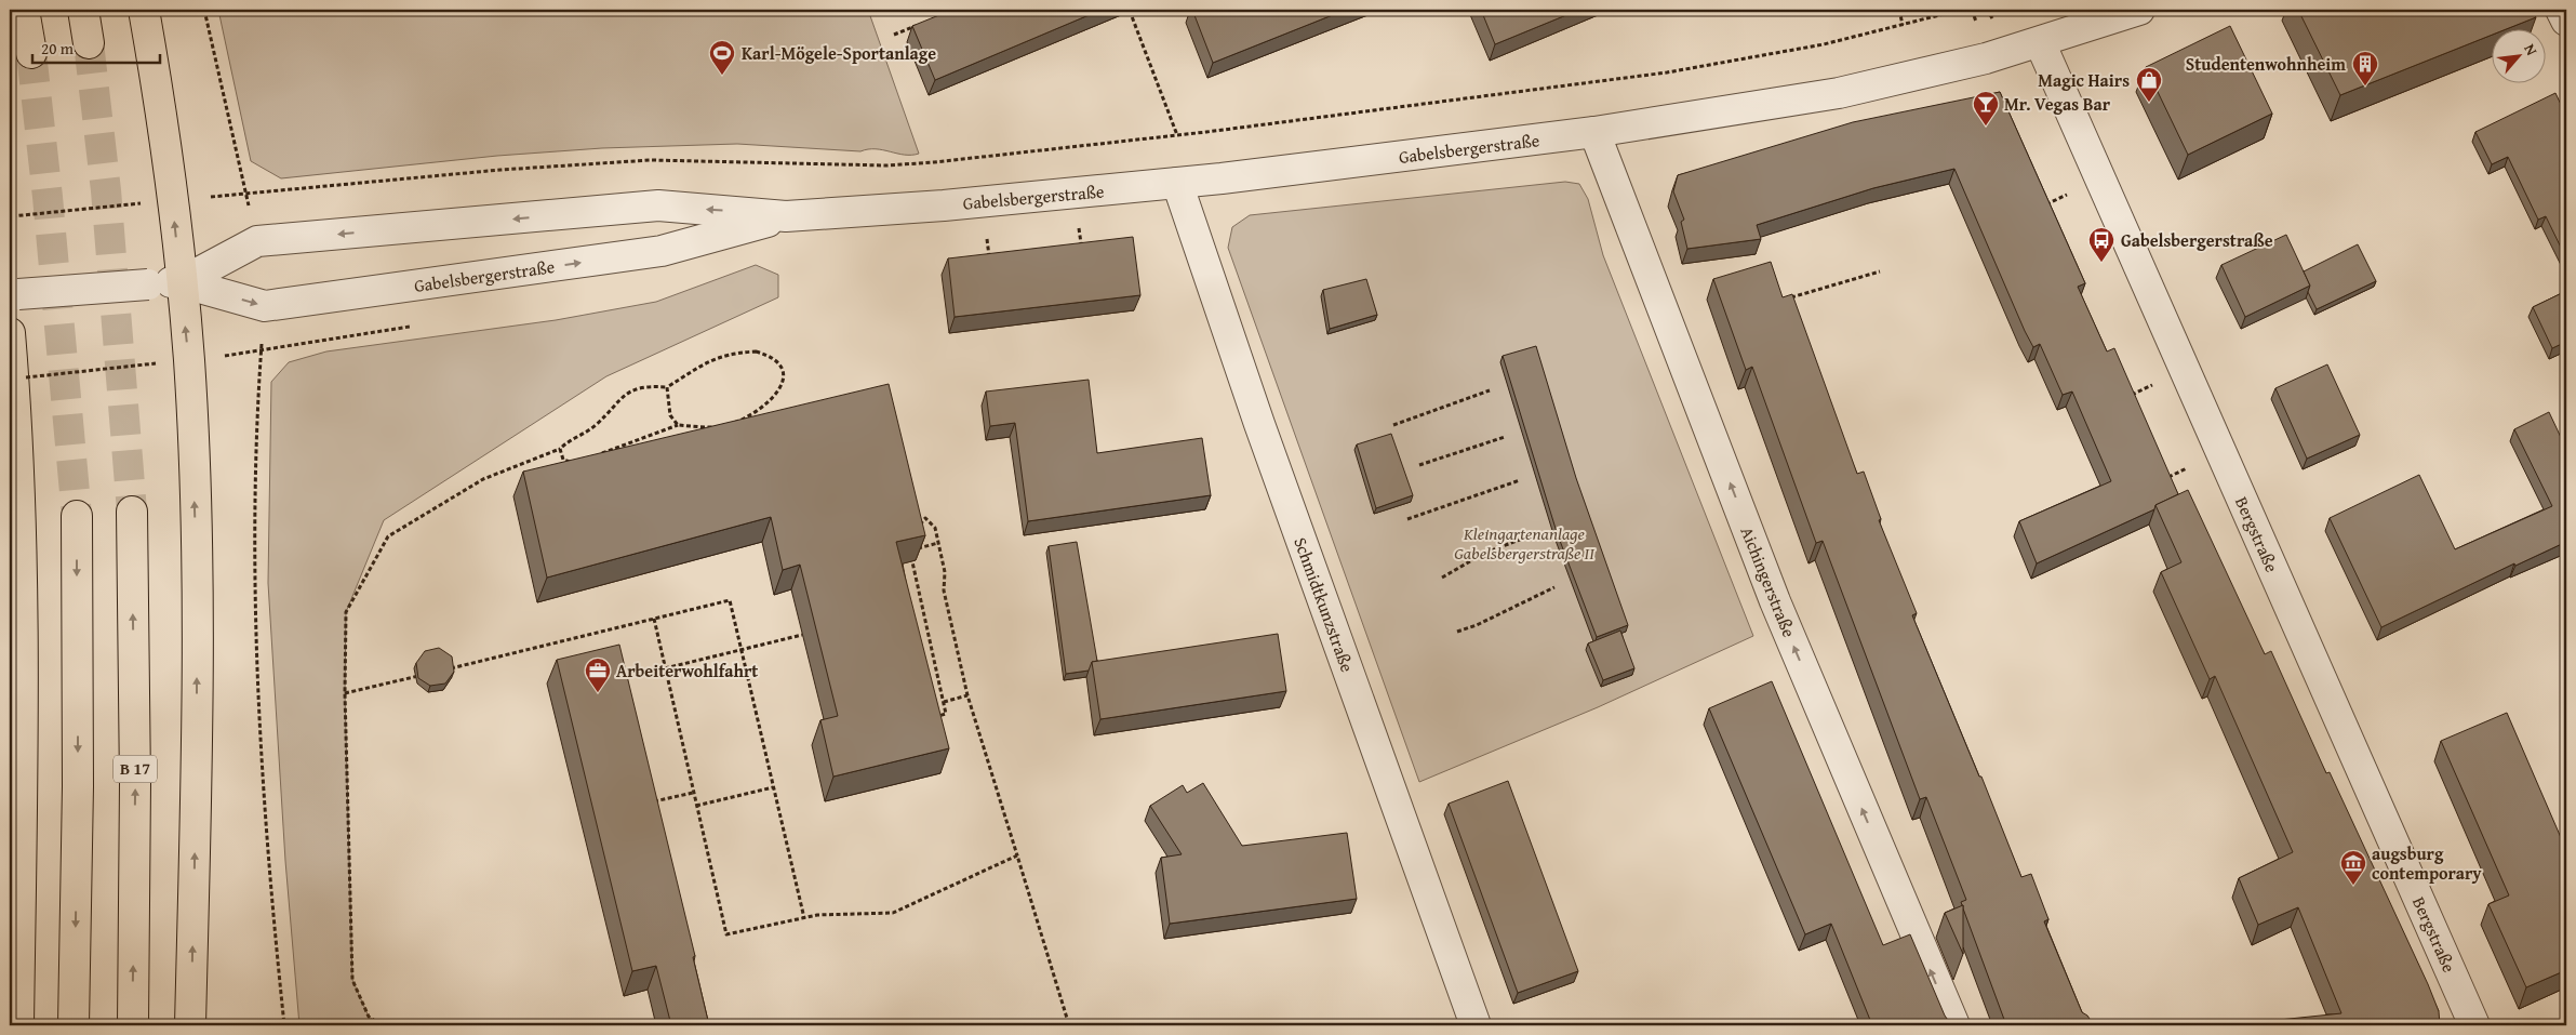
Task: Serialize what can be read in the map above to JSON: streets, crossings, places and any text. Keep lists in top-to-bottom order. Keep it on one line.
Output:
{"streets":{"highway":["B 17"],"street":["Gabelsbergerstraße","Bergstraße","Aichingerstraße","Schmidtkunzstraße"]},"crossings":[["Gabelsbergerstraße","Bergstraße"],["Gabelsbergerstraße","Aichingerstraße"],["Gabelsbergerstraße","Schmidtkunzstraße"]],"one_way":["Aichingerstraße"],"parks":["Kleingartenanlage Gabelsbergerstraße II"],"places":{"sports":["Karl-Mögele-Sportanlage"],"building":["Studentenwohnheim"],"shop":["Magic Hairs"],"bar":["Mr. Vegas Bar"],"bus stop":["Gabelsbergerstraße"],"office":["Arbeiterwohlfahrt"],"museum":["augsburg contemporary"]},"scale_bar":"20 m","north":"top right"}
